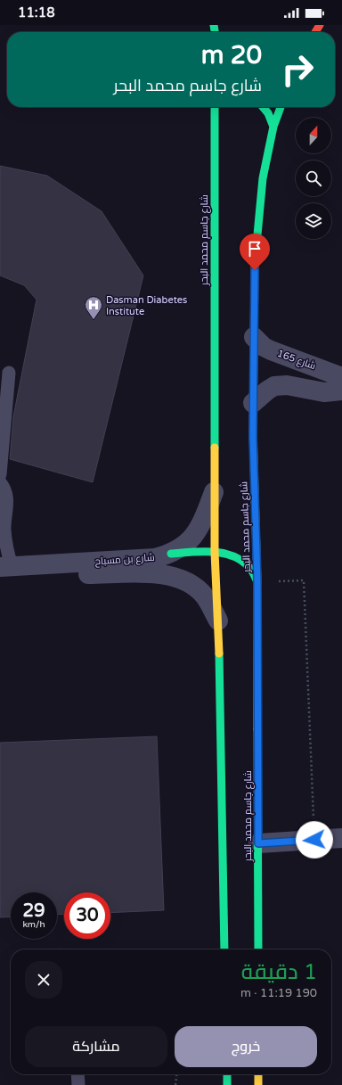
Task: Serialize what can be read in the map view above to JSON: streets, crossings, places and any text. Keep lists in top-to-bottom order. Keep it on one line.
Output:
{"streets":{"main road":["شارع جاسم محمد البحر"],"street":["شارع 165","شارع بن مسباح"]},"crossings":[["شارع جاسم محمد البحر","شارع 165"],["شارع جاسم محمد البحر","شارع بن مسباح"]],"places":{"hospital":["Dasman Diabetes Institute"]},"north":"top","page":{"status":"11:18","turn":["20 m","شارع جاسم محمد البحر"],"speed":"29 km/h","limit":"30","heading":["1 دقيقة","190 m · 11:19"],"buttons":["خروج","مشاركة"]}}
